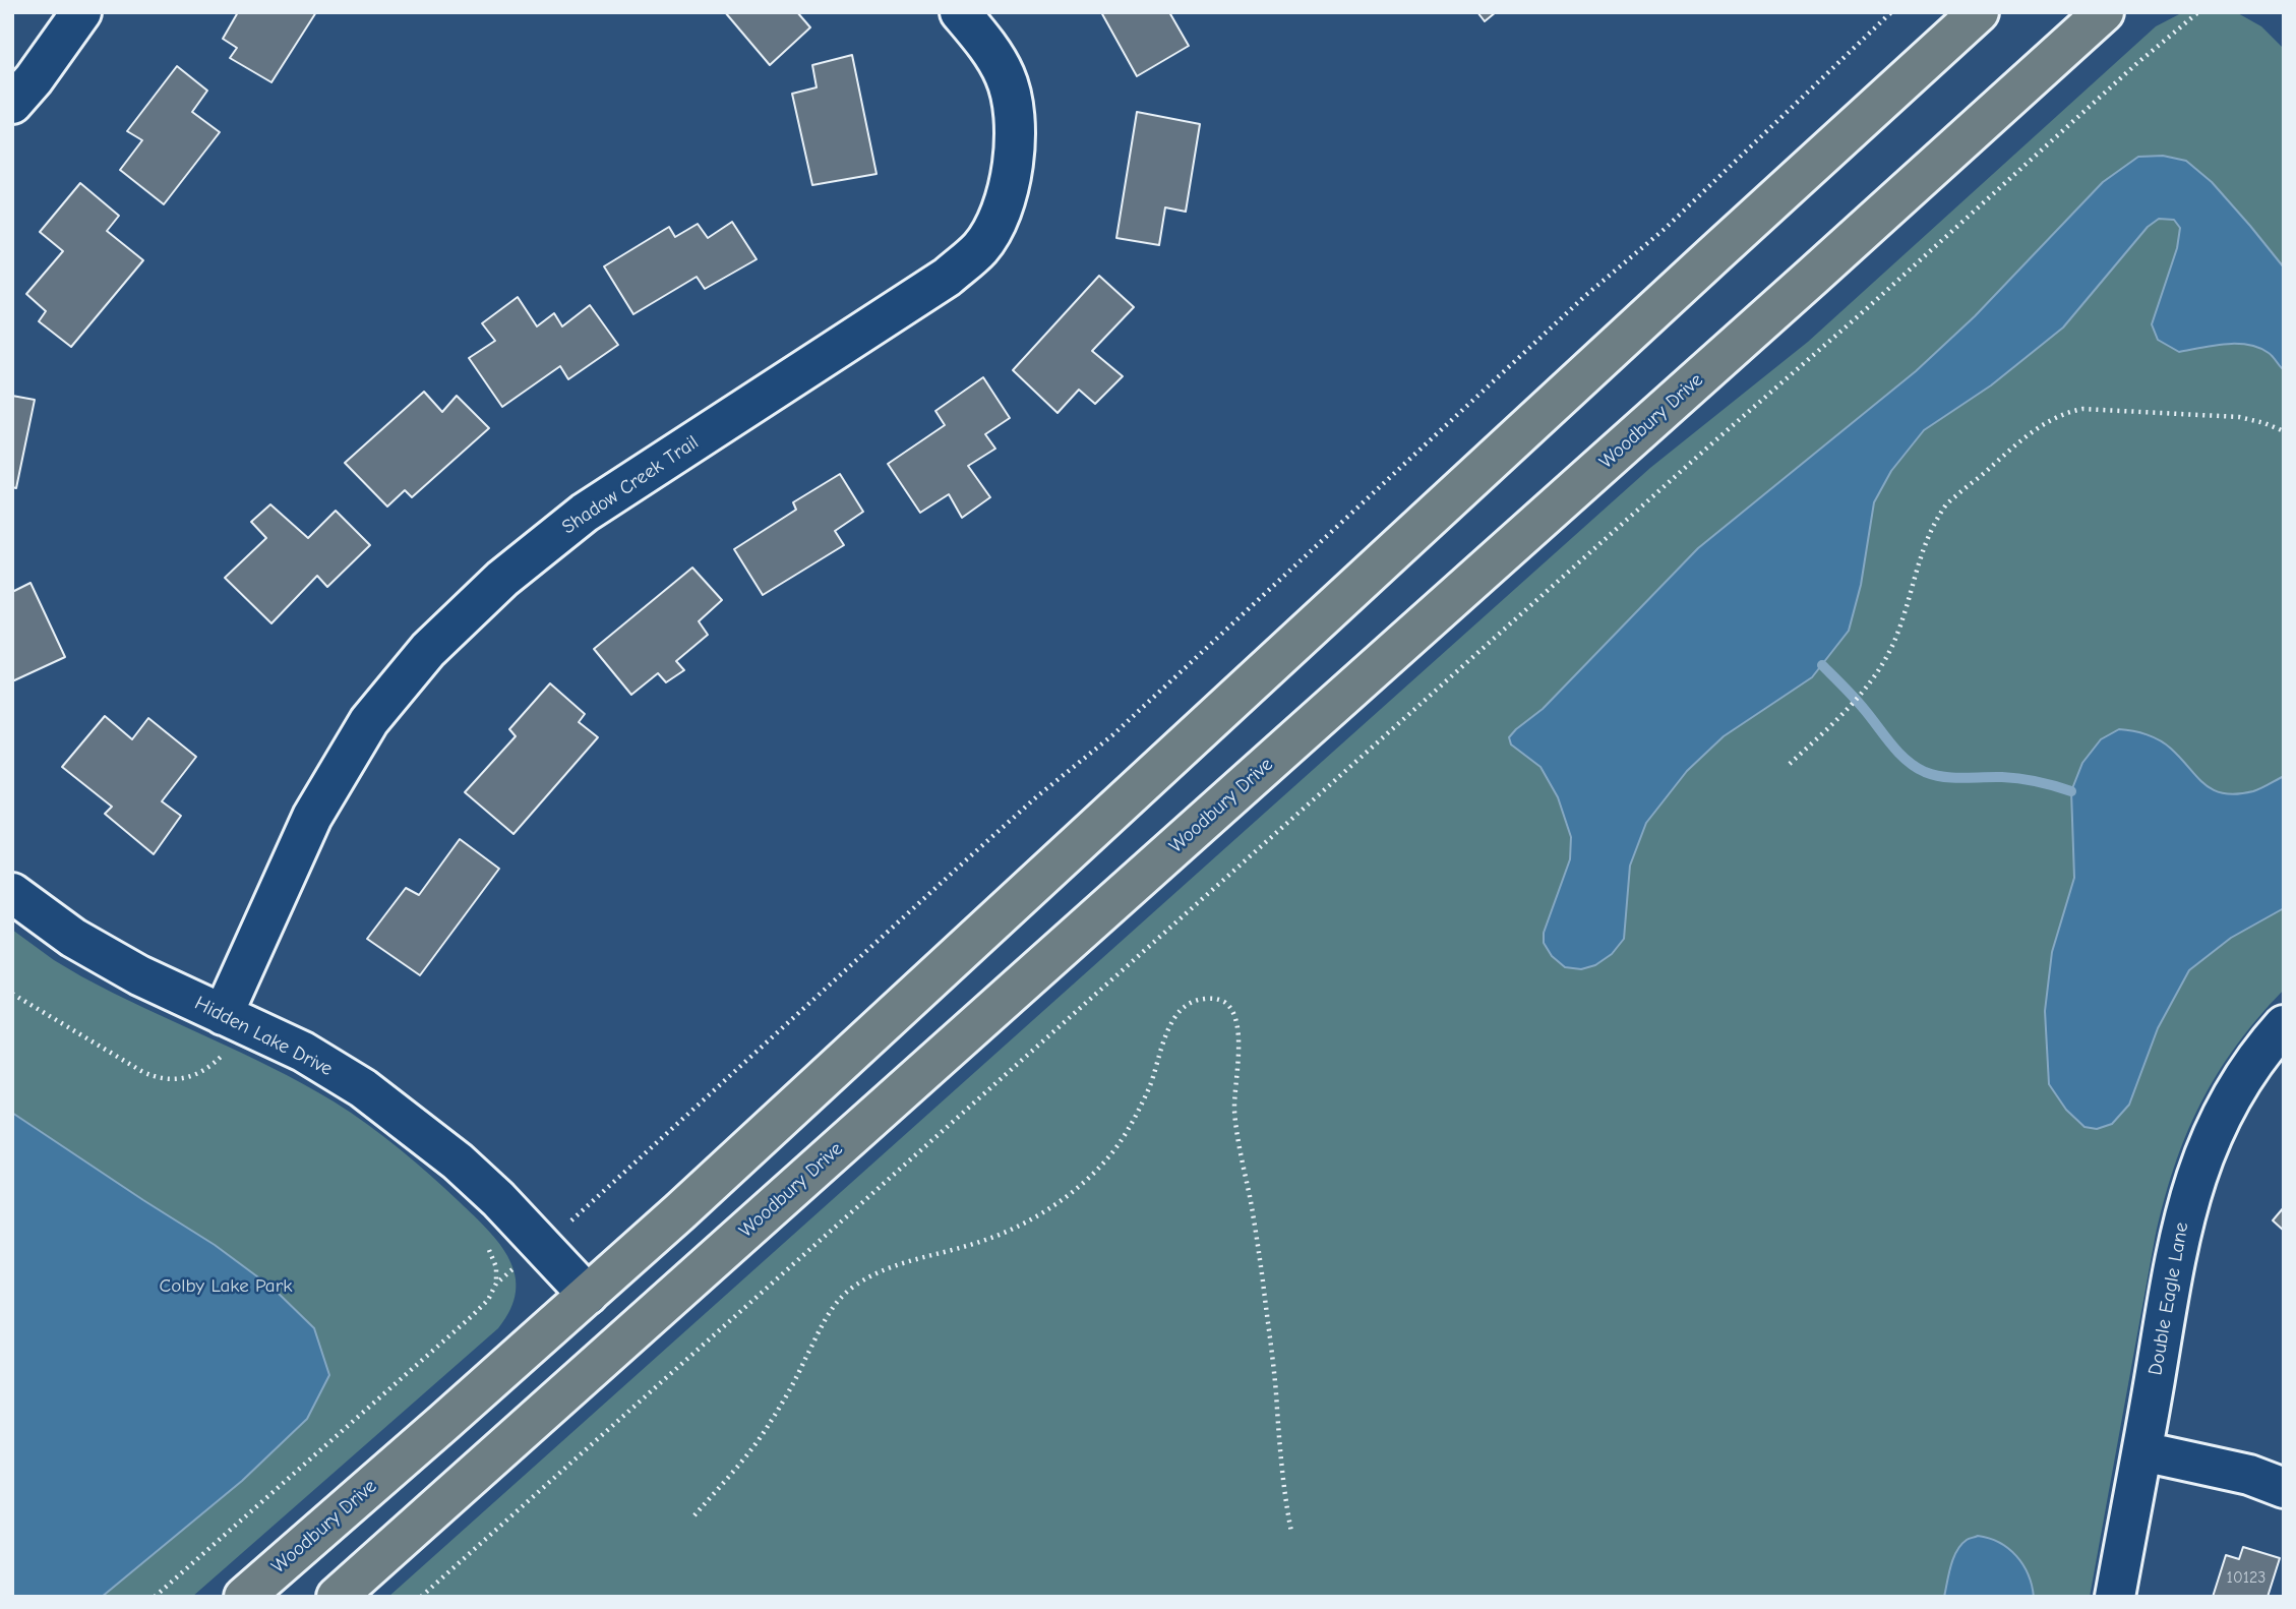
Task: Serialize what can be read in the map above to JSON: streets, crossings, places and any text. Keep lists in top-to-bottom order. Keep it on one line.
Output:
{"streets":{"main road":["Woodbury Drive"],"street":["Shadow Creek Trail","Hidden Lake Drive","Double Eagle Lane"]},"crossings":[["Woodbury Drive","Hidden Lake Drive"],["Shadow Creek Trail","Hidden Lake Drive"]],"parks":["Colby Lake Park"],"house_numbers":["10123"]}
